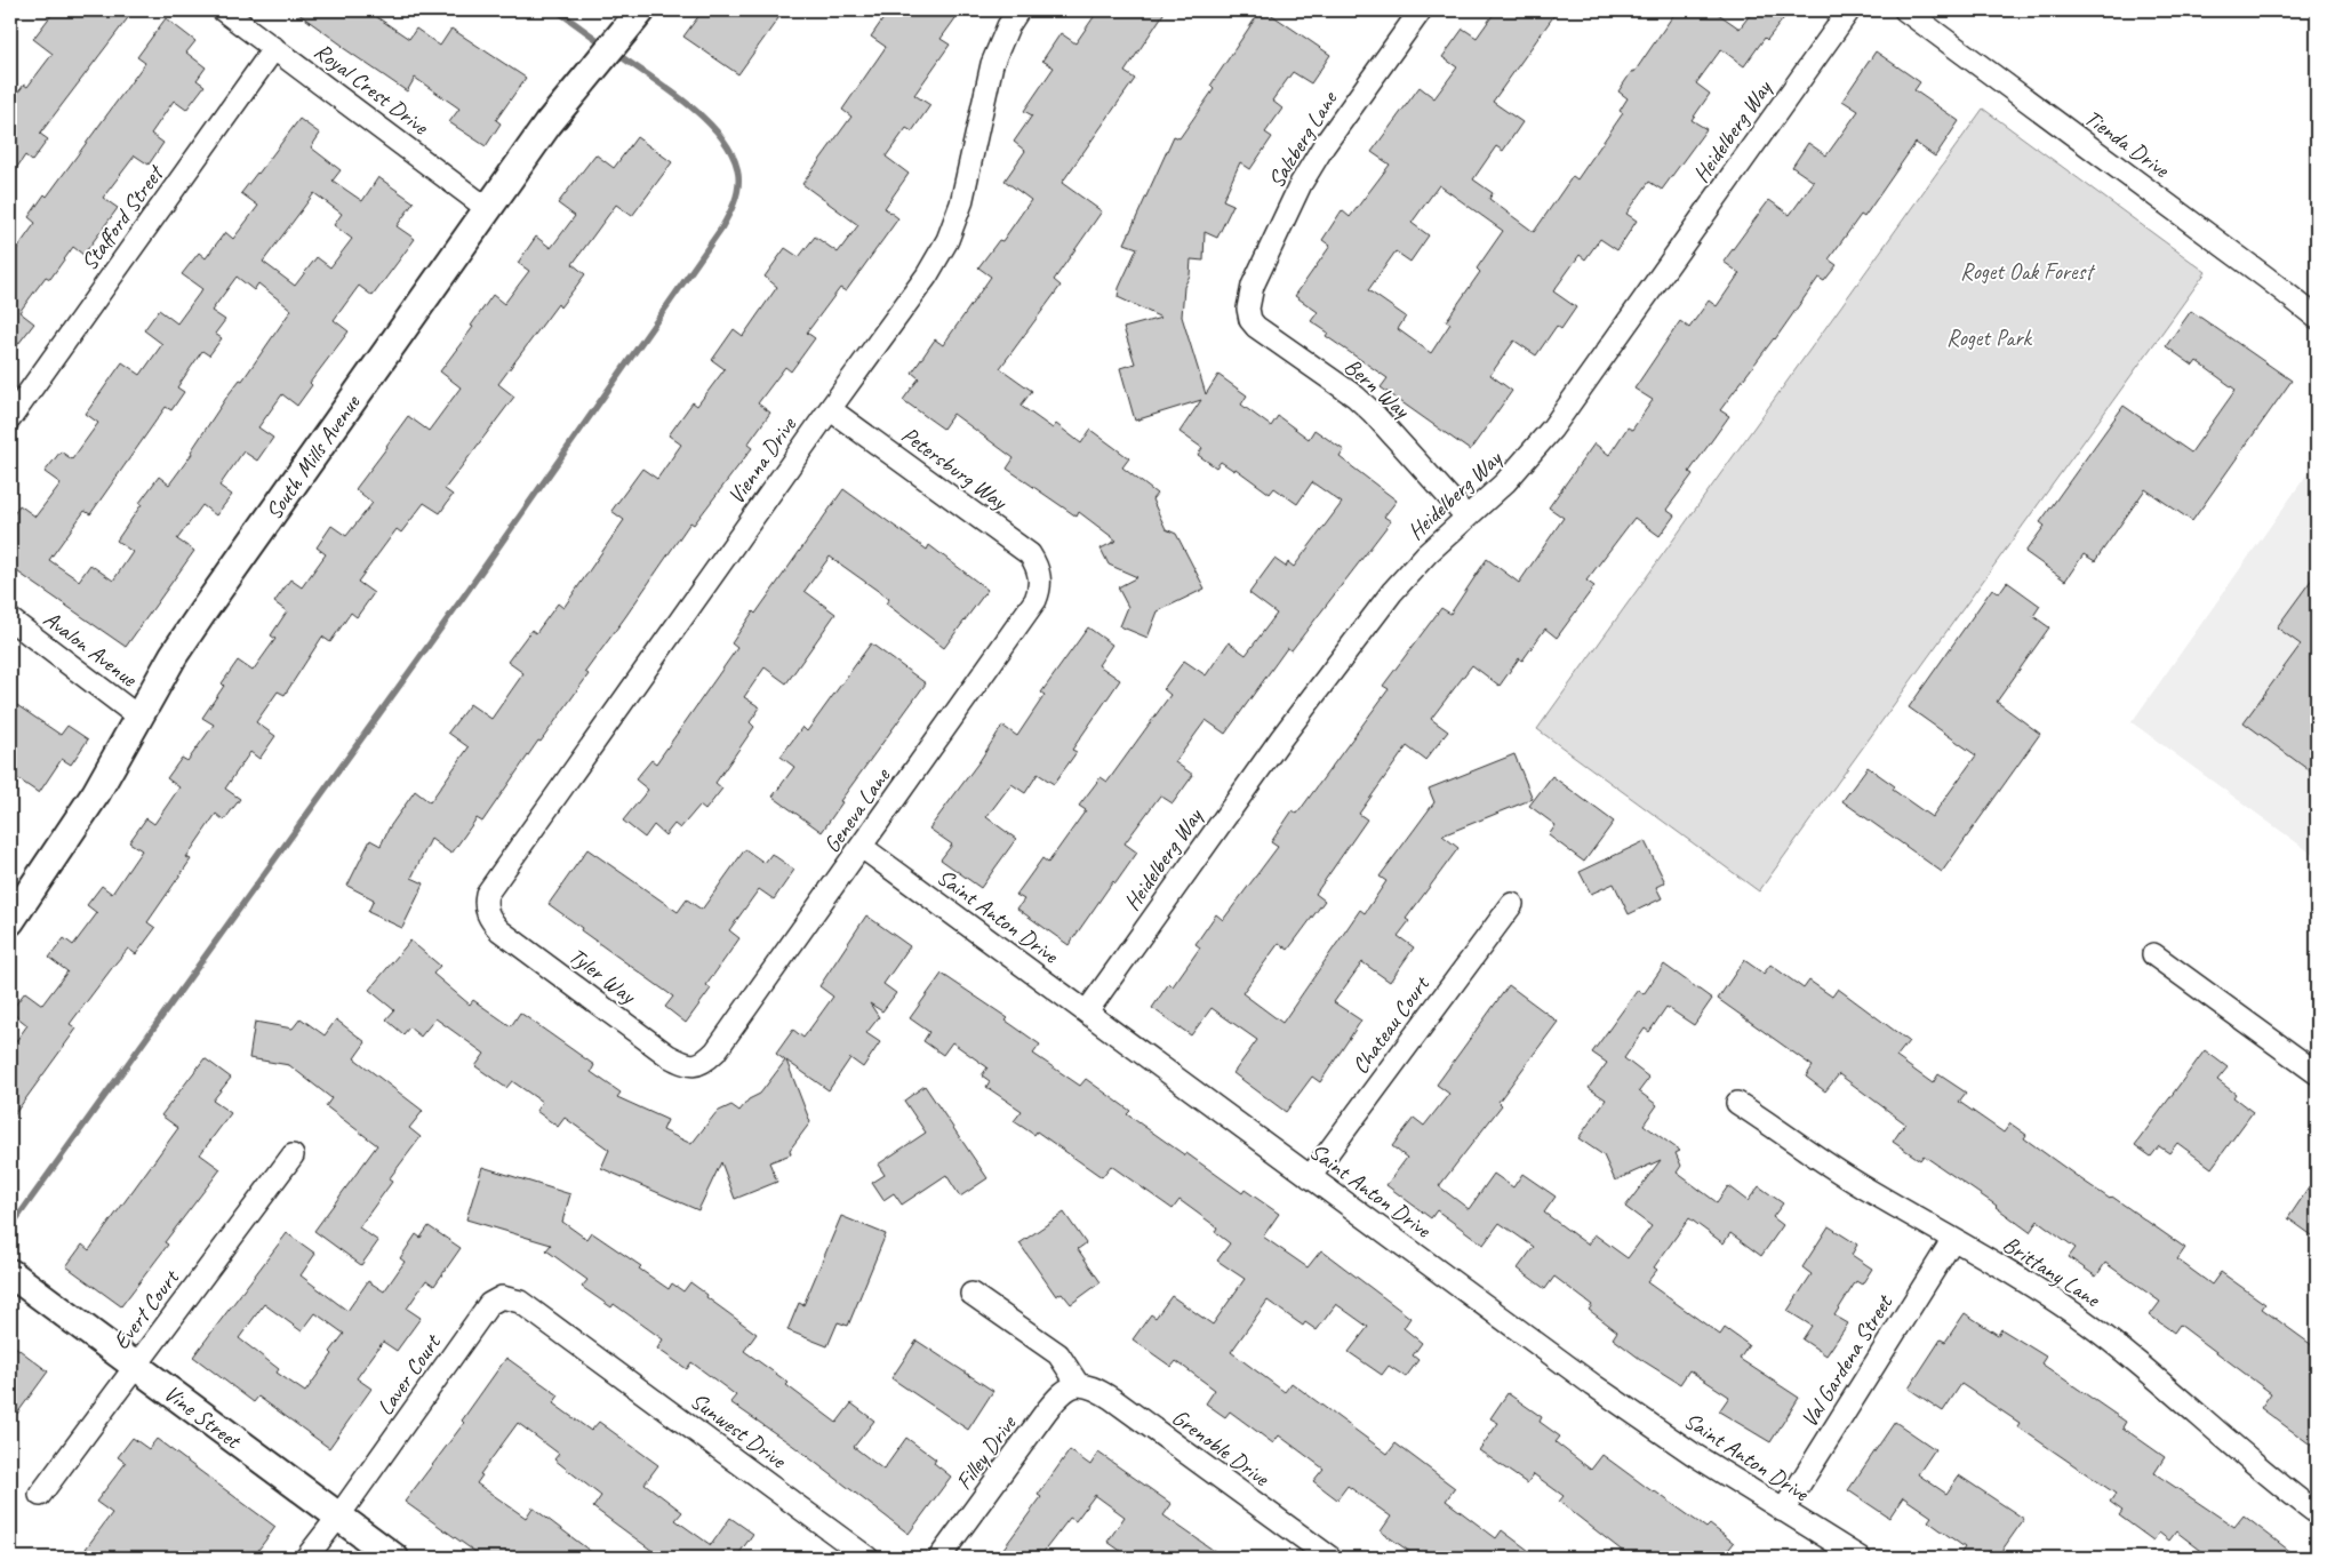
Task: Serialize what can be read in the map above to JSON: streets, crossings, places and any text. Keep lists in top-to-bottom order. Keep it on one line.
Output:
{"streets":{"street":["Royal Crest Drive","Heidelberg Way","Salzberg Lane","Tienda Drive","Stafford Street","Bern Way","South Mills Avenue","Vienna Drive","Petersburg Way","Avalon Avenue","Geneva Lane","Saint Anton Drive","Tyler Way","Chateau Court","Brittany Lane","Evert Court","Val Gardena Street","Laver Court","Vine Street","Sunwest Drive","Grenoble Drive","Filley Drive"]},"crossings":[["Royal Crest Drive","Stafford Street"],["Royal Crest Drive","South Mills Avenue"],["Heidelberg Way","Bern Way"],["Heidelberg Way","Saint Anton Drive"],["Salzberg Lane","Bern Way"],["South Mills Avenue","Avalon Avenue"],["Vienna Drive","Petersburg Way"],["Vienna Drive","Tyler Way"],["Petersburg Way","Geneva Lane"],["Geneva Lane","Saint Anton Drive"],["Geneva Lane","Tyler Way"],["Saint Anton Drive","Chateau Court"],["Saint Anton Drive","Val Gardena Street"],["Brittany Lane","Val Gardena Street"],["Evert Court","Vine Street"],["Laver Court","Vine Street"],["Laver Court","Sunwest Drive"],["Grenoble Drive","Filley Drive"]],"parks":["Roget Oak Forest","Roget Park"]}
